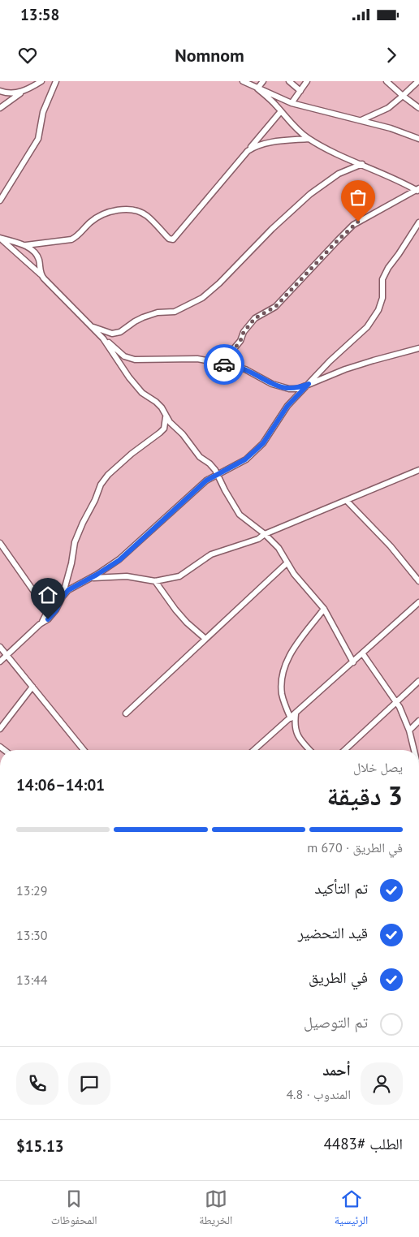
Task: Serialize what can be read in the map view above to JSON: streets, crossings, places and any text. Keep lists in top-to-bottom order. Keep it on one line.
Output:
{"page":{"status":"13:58","header":"Nomnom","heading":["3 دقيقة","يصل خلال","14:01–14:06"],"panel":["أحمد","المندوب · 4.8","الطلب #4483","$15.13"],"bar":"في الطريق · 670 m","list":[["تم التأكيد","13:29"],["قيد التحضير","13:30"],["في الطريق","13:44"],"تم التوصيل"],"tabs":["الرئيسية","الخريطة","المحفوظات"]}}
